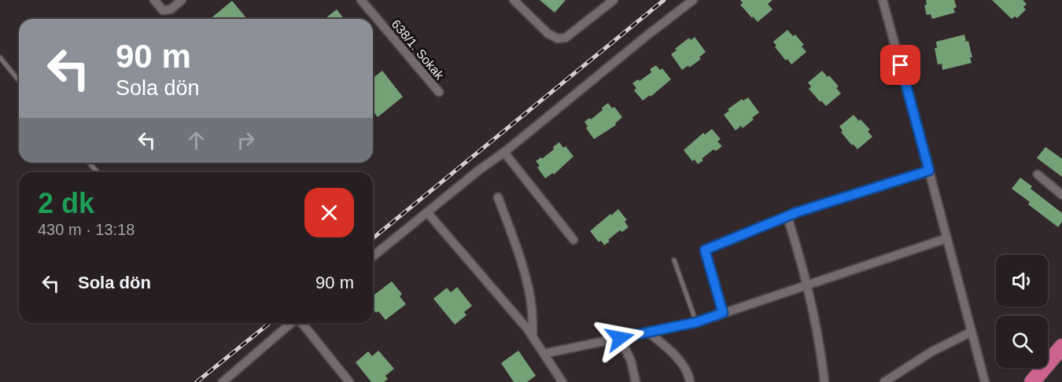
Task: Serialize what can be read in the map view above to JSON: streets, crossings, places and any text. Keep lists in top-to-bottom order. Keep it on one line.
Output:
{"streets":{"street":["638/1. Sokak"]},"page":{"turn":["90 m","Sola dön"],"heading":["2 dk","430 m · 13:18"],"list":[{"name":"Sola dön","value":"90 m"}]}}
